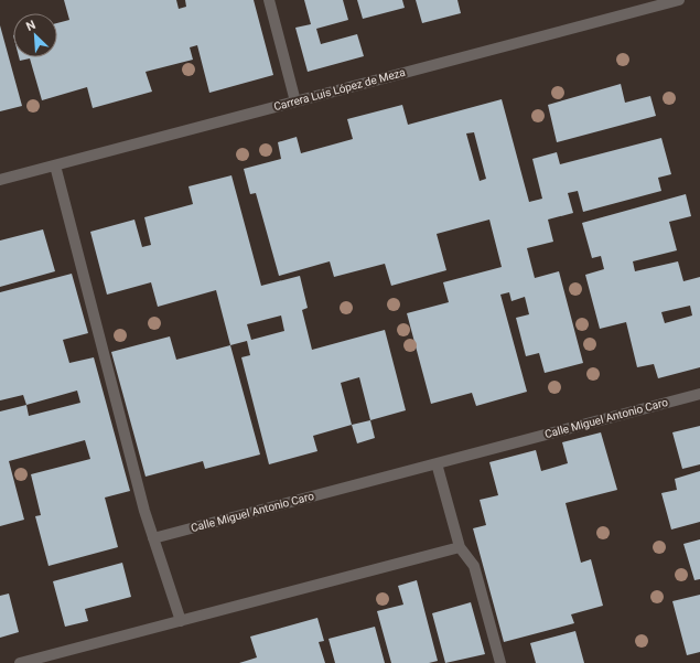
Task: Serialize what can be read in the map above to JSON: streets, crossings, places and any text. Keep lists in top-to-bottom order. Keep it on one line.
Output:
{"streets":{"street":["Carrera Luis López de Meza","Calle Miguel Antonio Caro"]},"north":"top left"}
